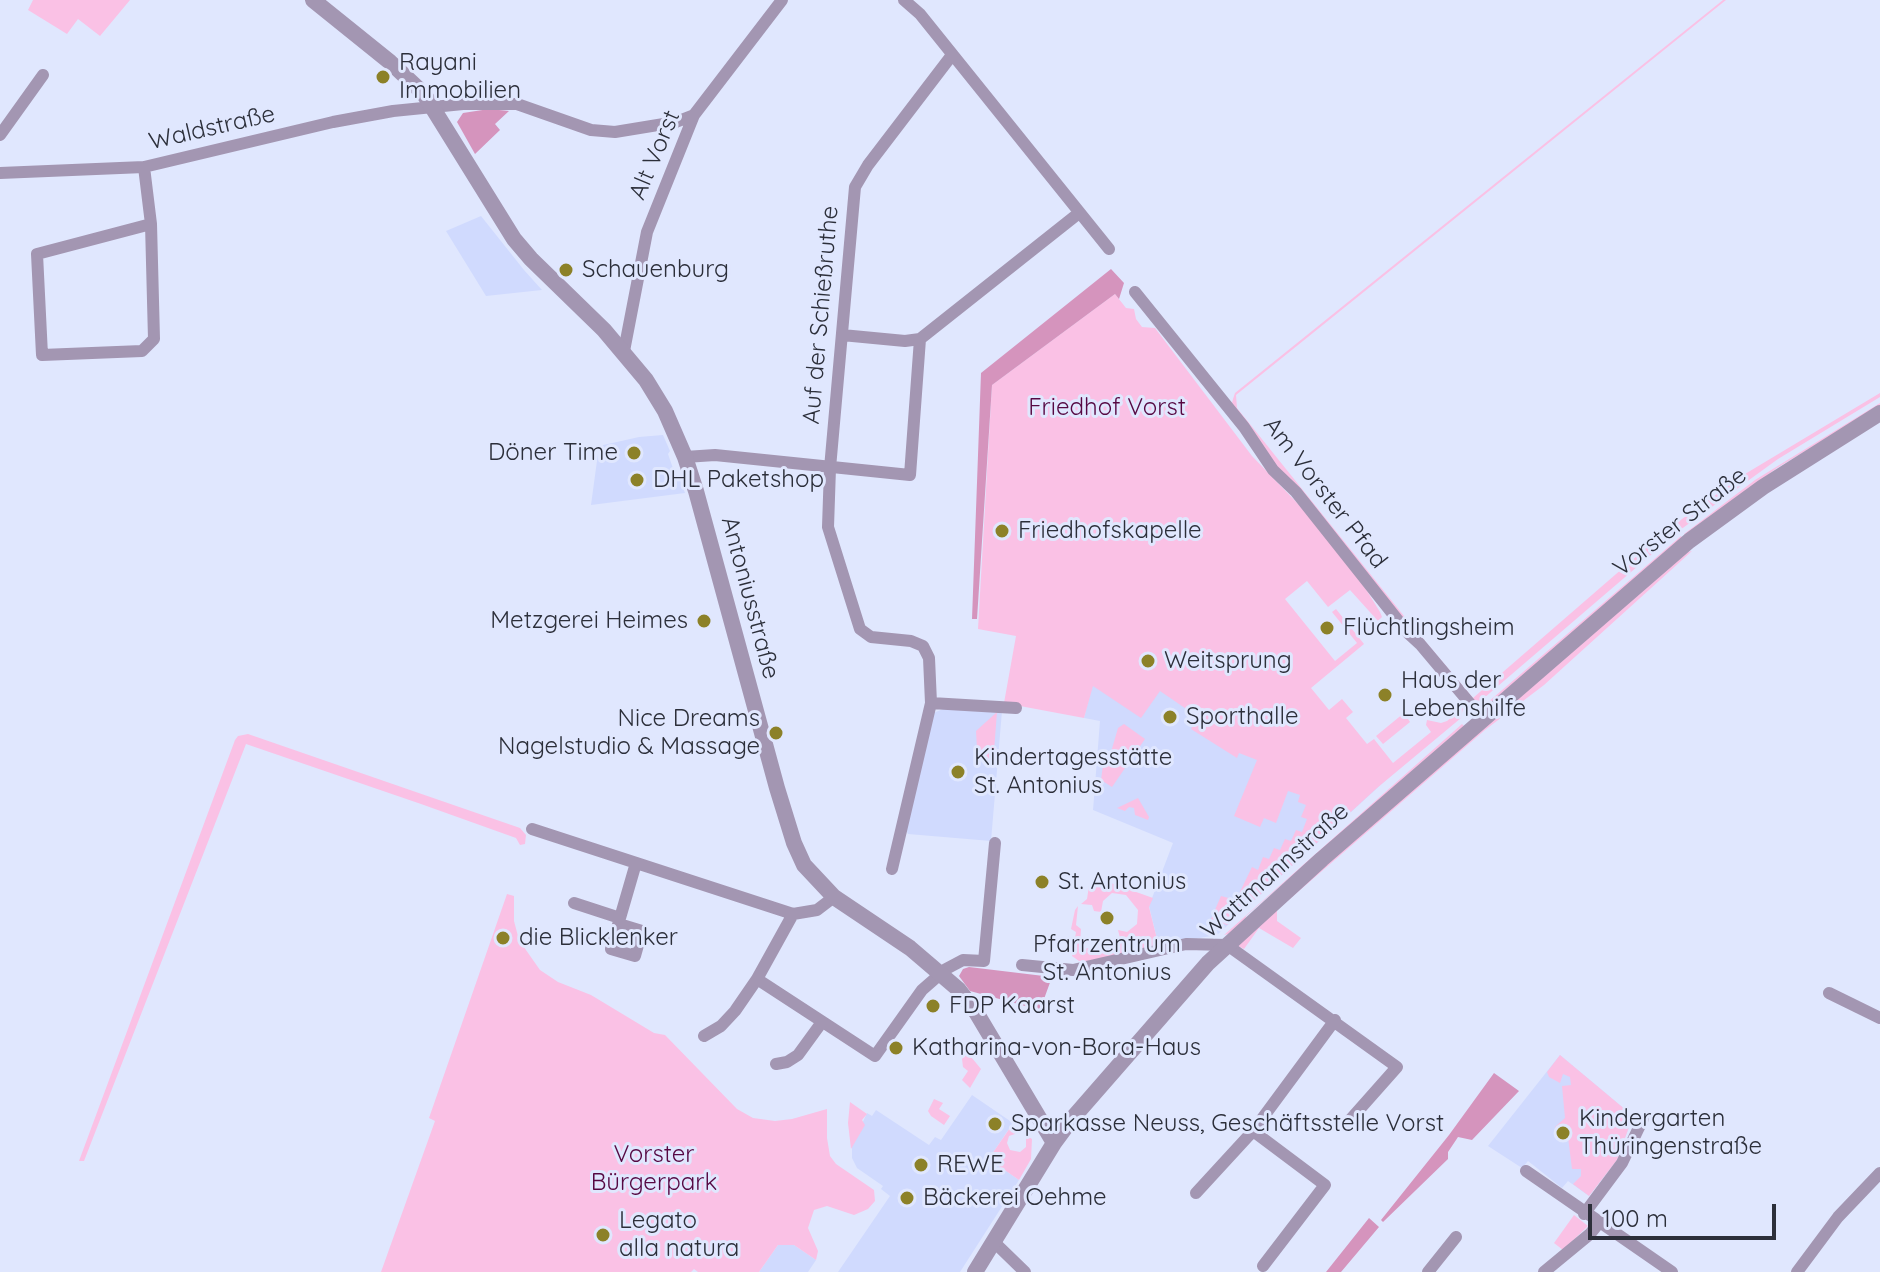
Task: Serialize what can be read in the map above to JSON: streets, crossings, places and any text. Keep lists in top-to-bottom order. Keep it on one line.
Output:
{"streets":{"street":["Waldstraße","Alt Vorst","Auf der Schießruthe","Am Vorster Pfad","Vorster Straße","Antoniusstraße","Wattmannstraße"]},"crossings":[["Waldstraße","Alt Vorst"],["Waldstraße","Antoniusstraße"],["Alt Vorst","Antoniusstraße"],["Am Vorster Pfad","Wattmannstraße"],["Vorster Straße","Wattmannstraße"],["Antoniusstraße","Wattmannstraße"]],"parks":["Friedhof Vorst","Vorster Bürgerpark"],"places":["Rayani Immobilien","Schauenburg","Döner Time","DHL Paketshop","Friedhofskapelle","Metzgerei Heimes","Flüchtlingsheim","Weitsprung","Haus der Lebenshilfe","Sporthalle","Nice Dreams Nagelstudio & Massage","Kindertagesstätte St. Antonius","St. Antonius","Pfarrzentrum St. Antonius","die Blicklenker","FDP Kaarst","Katharina-von-Bora-Haus","Sparkasse Neuss, Geschäftsstelle Vorst","Kindergarten Thüringenstraße","REWE","Bäckerei Oehme","Legato alla natura"],"scale_bar":"100 m"}
